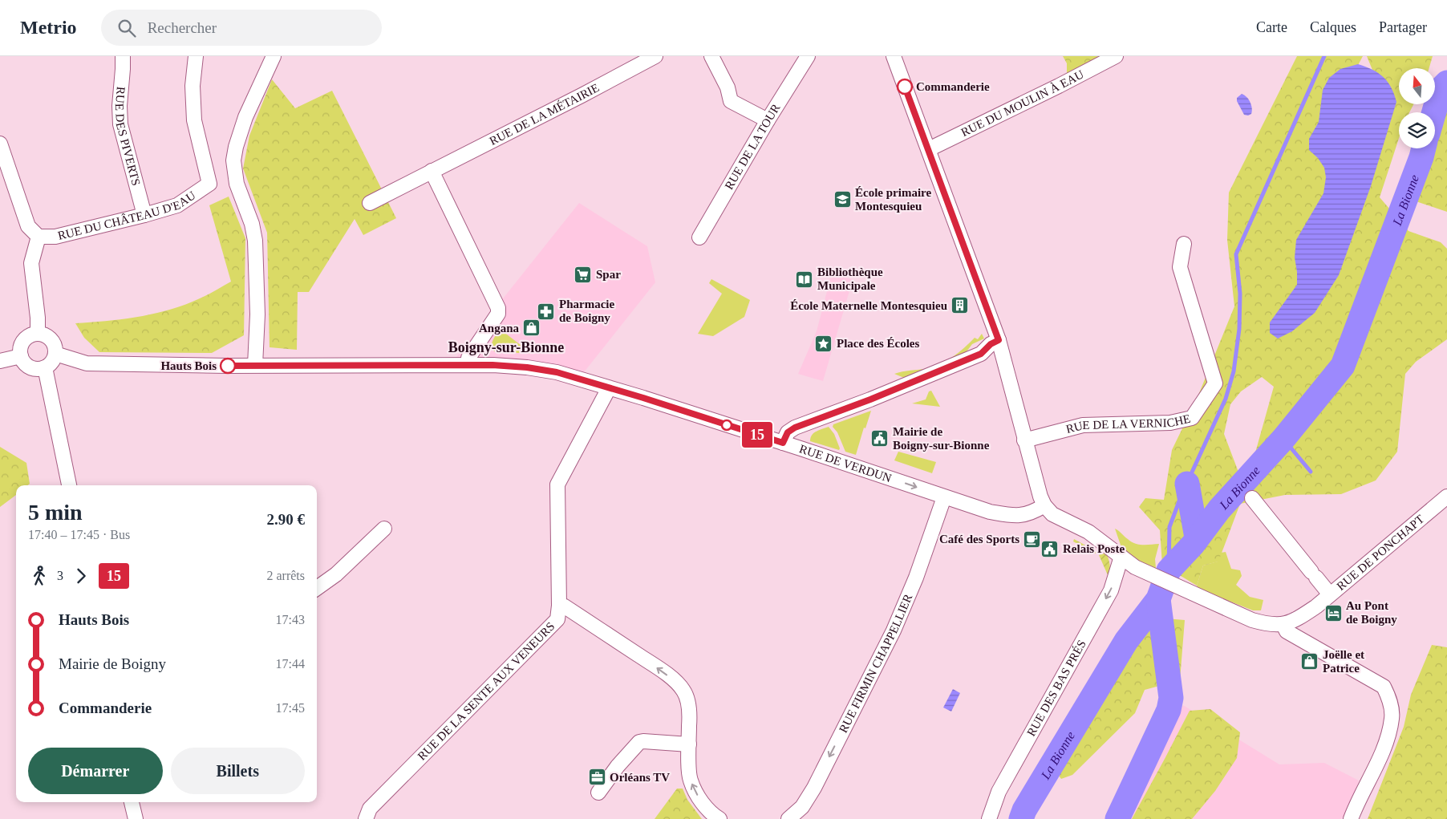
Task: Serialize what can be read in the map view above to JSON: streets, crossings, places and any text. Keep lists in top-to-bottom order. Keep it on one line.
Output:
{"streets":{"street":["RUE DU MOULIN À EAU","RUE DE LA MÉTAIRIE","RUE DES PIVERTS","RUE DE LA TOUR","RUE DU CHÂTEAU D'EAU","RUE DE LA VERNICHE","RUE DE VERDUN","RUE DE PONCHAPT","RUE FIRMIN CHAPPELLIER","RUE DES BAS PRÉS","RUE DE LA SENTE AUX VENEURS"]},"crossings":[["RUE DES PIVERTS","RUE DU CHÂTEAU D'EAU"],["RUE DE VERDUN","RUE DE PONCHAPT"],["RUE DE VERDUN","RUE FIRMIN CHAPPELLIER"],["RUE DE VERDUN","RUE DE LA SENTE AUX VENEURS"],["RUE DE PONCHAPT","RUE DES BAS PRÉS"]],"one_way":["RUE FIRMIN CHAPPELLIER","RUE DES BAS PRÉS"],"districts":["Boigny-sur-Bionne"],"water":["La Bionne"],"places":{"other":["Commanderie","Hauts Bois"],"school or university":["École primaire Montesquieu"],"supermarket":["Spar"],"library":["Bibliothèque Municipale"],"building":["École Maternelle Montesquieu"],"pharmacy":["Pharmacie de Boigny"],"shop":["Angana","Joëlle et Patrice"],"place":["Place des Écoles"],"public building":["Mairie de Boigny-sur-Bionne","Relais Poste"],"cafe":["Café des Sports"],"hotel":["Au Pont de Boigny"],"office":["Orléans TV"]},"lines":["bus line 15"],"north":"top","page":{"header":"Metrio","search":"Rechercher","nav":["Carte","Calques","Partager"],"on_map":"15","heading":["5 min","17:40 – 17:45 · Bus","2.90 €"],"legs":["3","15","2 arrêts"],"list":[{"name":"Hauts Bois","value":"17:43"},{"name":"Mairie de Boigny","value":"17:44"},{"name":"Commanderie","value":"17:45"}],"buttons":["Démarrer","Billets"]}}
